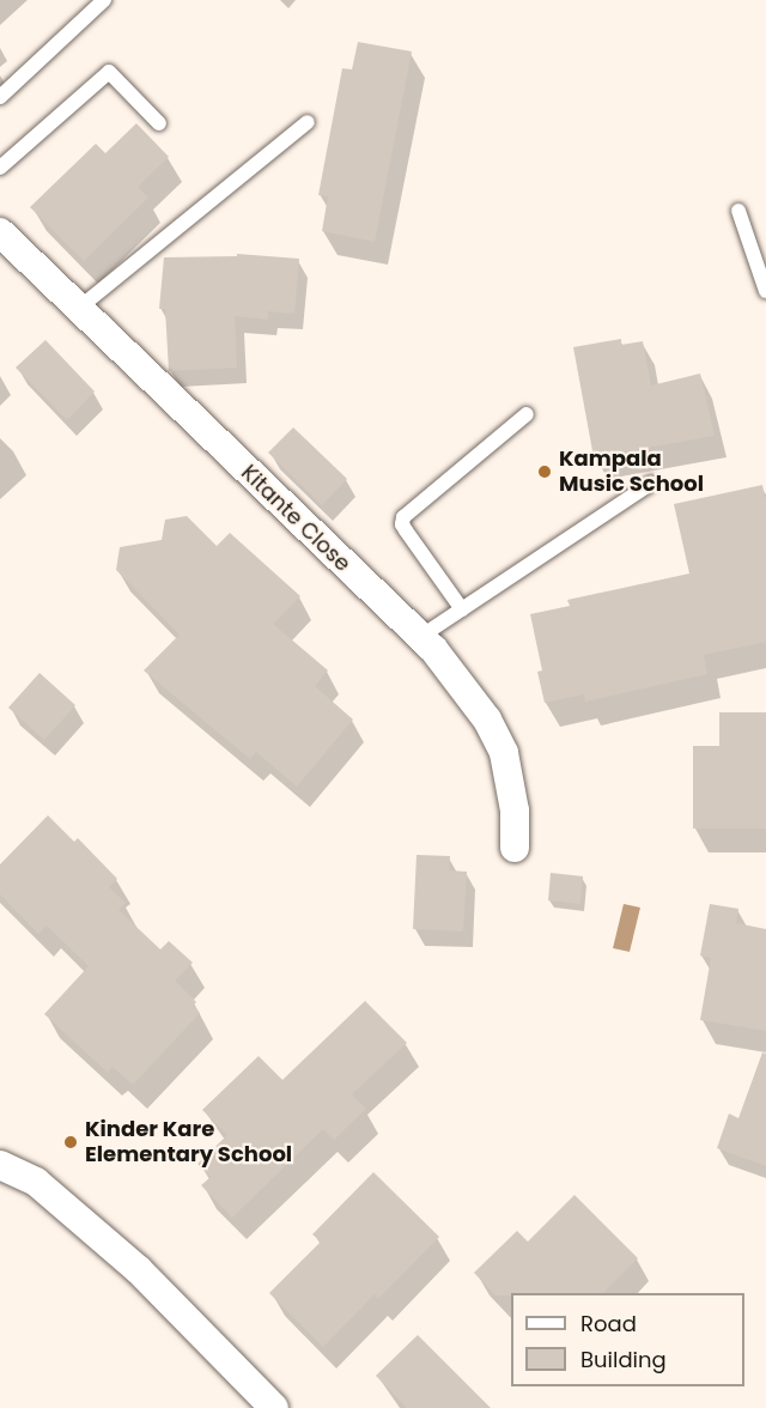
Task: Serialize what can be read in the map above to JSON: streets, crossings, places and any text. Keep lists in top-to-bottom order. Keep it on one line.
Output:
{"streets":{"street":["Kitante Close"]},"places":["Kampala Music School","Kinder Kare Elementary School"],"legend":["Road","Building"]}
